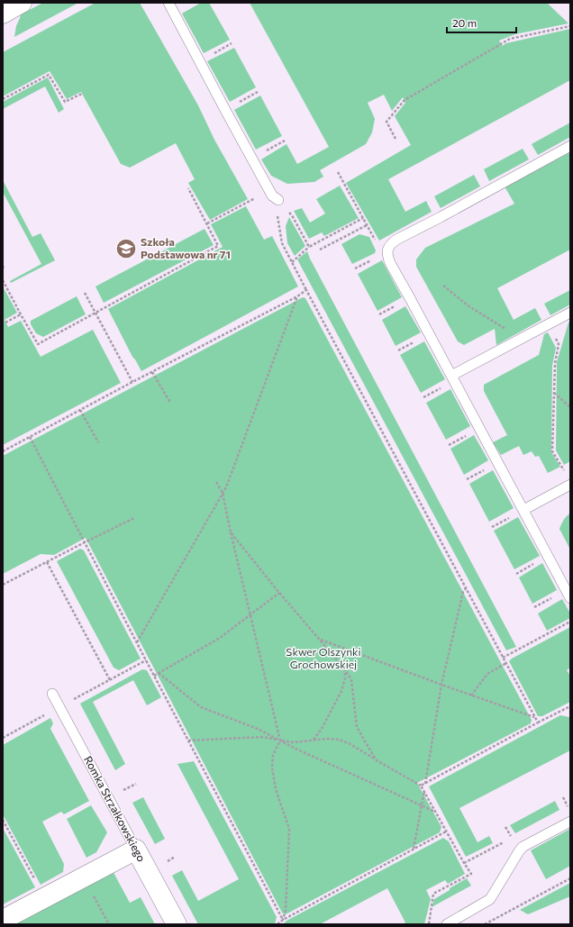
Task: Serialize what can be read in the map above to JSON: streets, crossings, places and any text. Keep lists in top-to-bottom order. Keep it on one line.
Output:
{"streets":{"street":["Romka Strzałkowskiego"]},"parks":["Skwer Olszynki Grochowskiej"],"places":{"school or university":["Szkoła Podstawowa nr 71"]},"scale_bar":"20 m"}
